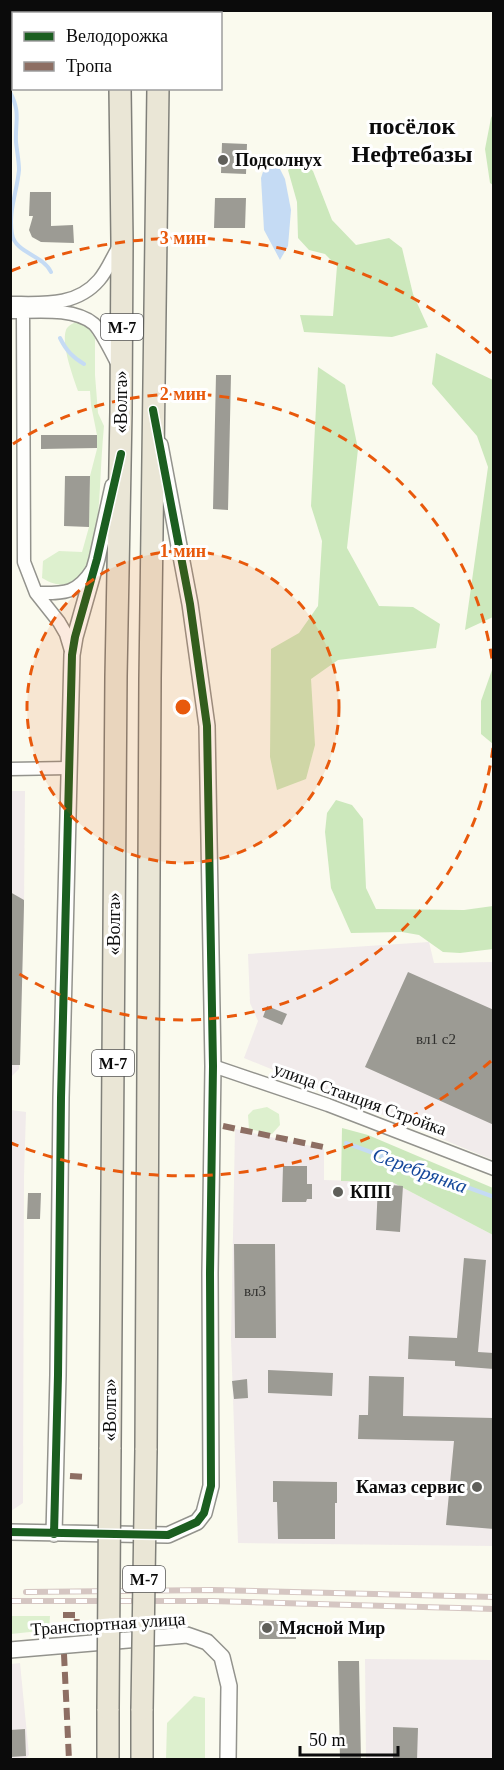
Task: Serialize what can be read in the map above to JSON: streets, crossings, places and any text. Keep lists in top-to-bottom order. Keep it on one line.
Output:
{"streets":{"highway":["М-7","«Волга»"],"street":["улица Станция Стройка","Транспортная улица"]},"districts":["посёлок Нефтебазы"],"water":["Серебрянка"],"places":["Подсолнух","КПП","Камаз сервис","Мясной Мир"],"house_numbers":["вл1 с2","вл3"],"legend":["Велодорожка","Тропа"],"scale_bar":"50 m","rings":["3 мин","2 мин","1 мин"]}
